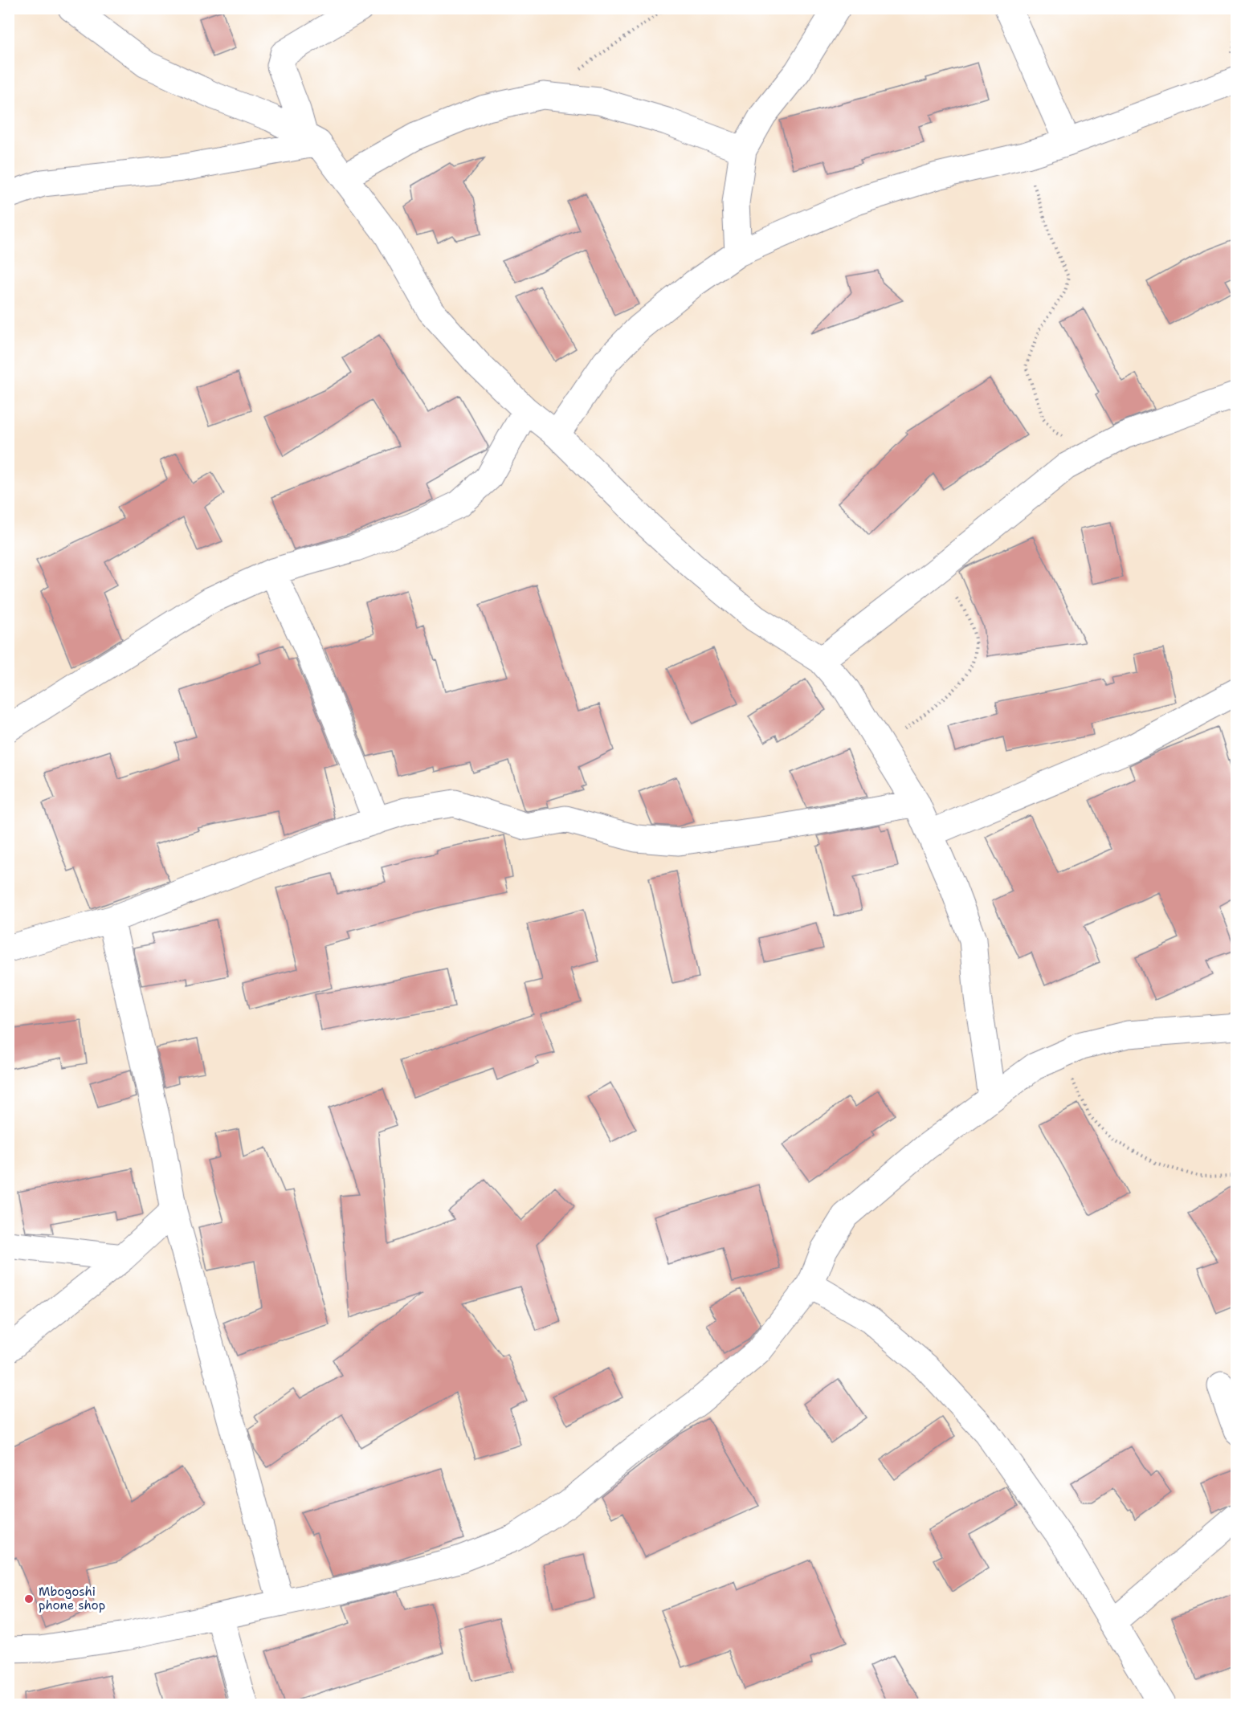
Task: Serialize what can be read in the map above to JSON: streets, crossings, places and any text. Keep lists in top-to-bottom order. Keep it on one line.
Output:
{"places":["Mbogoshi phone shop"]}
